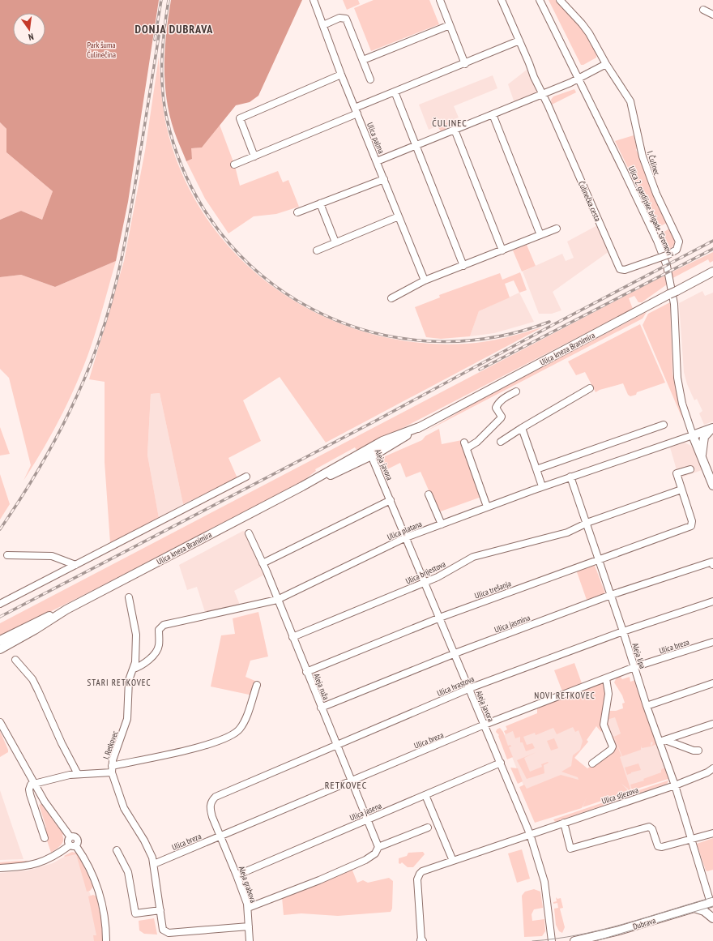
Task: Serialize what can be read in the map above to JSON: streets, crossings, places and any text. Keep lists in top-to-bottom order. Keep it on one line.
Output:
{"streets":{"main road":["Ulica kneza Branimira","Dubrava"],"street":["Ulica palma","I. Čulinec","Čulinečka cesta","Ulica 2. gardijske brigade \"Gromovi\"","Aleja javora","Ulica platana","Ulica brijestova","Ulica trešanja","Ulica jasmina","Ulica breza","Aleja lipa","Ulica hrastova","Aleja ruža","I. Retkovec","Ulica sljezova","Ulica jasena","Aleja grabova"]},"crossings":[["I. Čulinec","Čulinečka cesta"],["Ulica 2. gardijske brigade \"Gromovi\"","Ulica platana"],["Ulica kneza Branimira","Aleja javora"],["Aleja javora","Ulica platana"],["Aleja javora","Ulica brijestova"],["Aleja javora","Ulica trešanja"],["Aleja javora","Ulica jasmina"],["Aleja javora","Ulica breza"],["Aleja javora","Ulica hrastova"],["Aleja javora","Ulica sljezova"],["Aleja javora","Ulica jasena"],["Ulica platana","Aleja lipa"],["Ulica platana","Aleja ruža"],["Ulica platana","I. Retkovec"],["Ulica brijestova","Ulica trešanja"],["Ulica brijestova","Aleja lipa"],["Ulica brijestova","Aleja ruža"],["Ulica trešanja","Aleja lipa"],["Ulica trešanja","Aleja ruža"],["Ulica jasmina","Aleja lipa"],["Ulica jasmina","Aleja ruža"],["Ulica breza","Aleja lipa"],["Ulica breza","Aleja ruža"],["Ulica breza","I. Retkovec"],["Ulica breza","Aleja grabova"],["Aleja lipa","Ulica hrastova"],["Aleja lipa","Ulica sljezova"],["Aleja lipa","Dubrava"],["Ulica hrastova","Aleja ruža"],["Ulica hrastova","Aleja grabova"],["Aleja ruža","Ulica jasena"],["I. Retkovec","Aleja grabova"],["Ulica jasena","Aleja grabova"]],"districts":["DONJA DUBRAVA","ČULINEC","STARI RETKOVEC","NOVI RETKOVEC","RETKOVEC"],"parks":["Park šuma Čulinečina"],"north":"bottom"}
